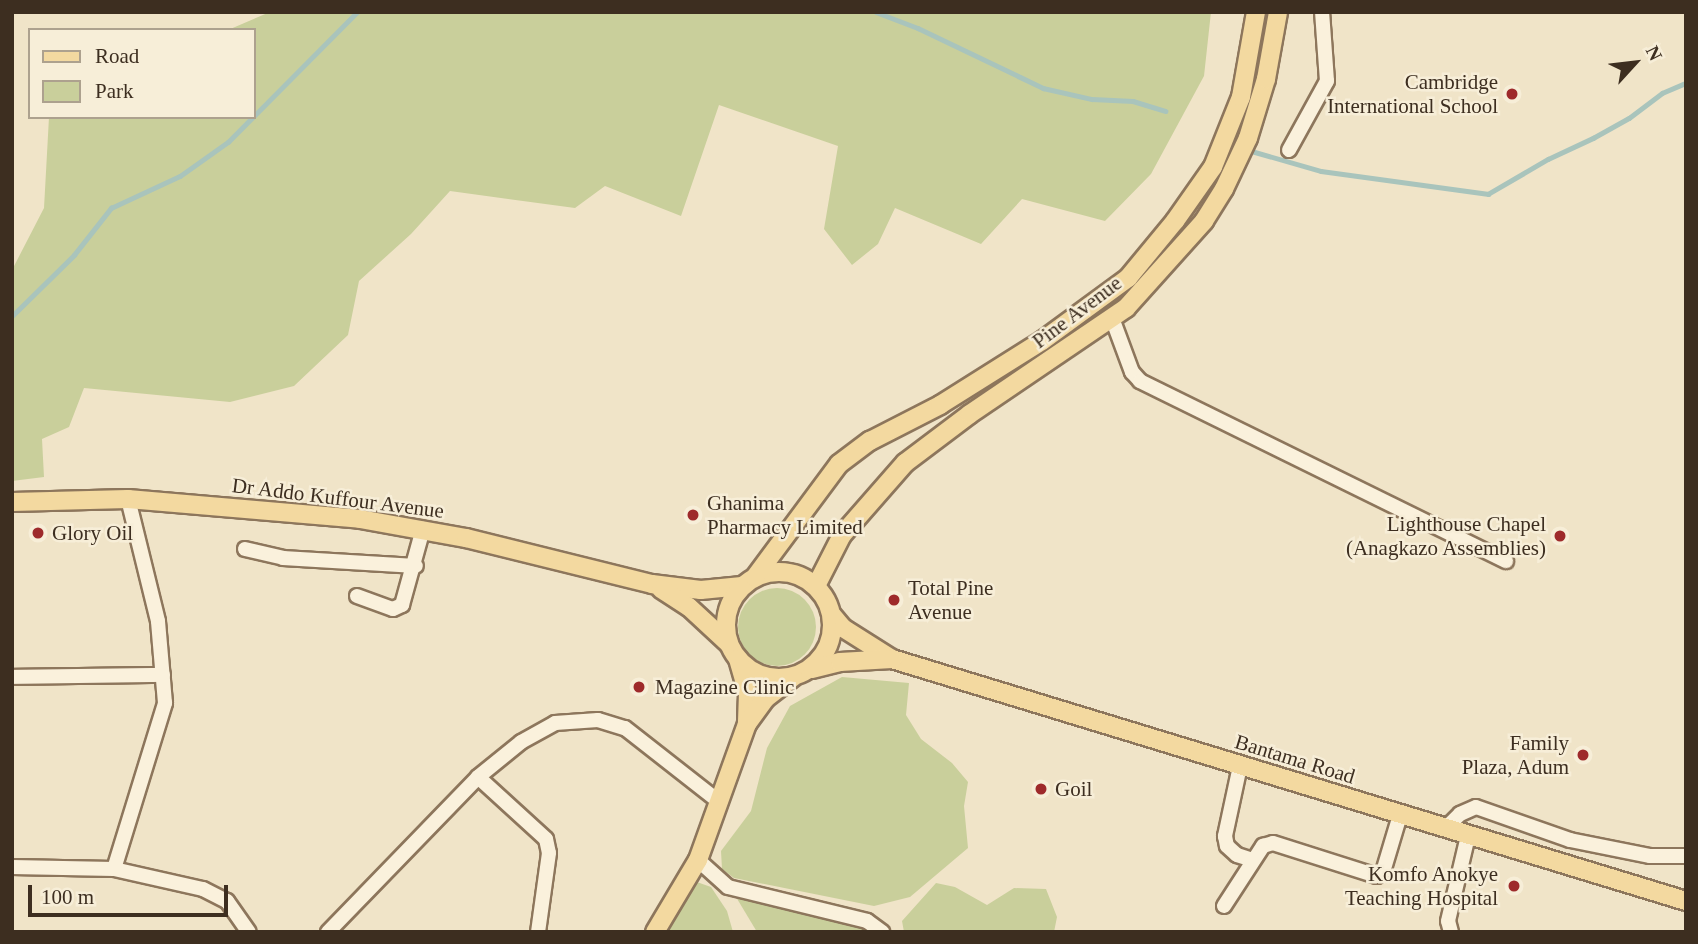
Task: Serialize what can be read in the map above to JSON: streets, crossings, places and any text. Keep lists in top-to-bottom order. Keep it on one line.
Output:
{"streets":{"main road":["Pine Avenue","Dr Addo Kuffour Avenue","Bantama Road"]},"places":["Cambridge International School","Ghanima Pharmacy Limited","Glory Oil","Lighthouse Chapel (Anagkazo Assemblies)","Total Pine Avenue","Magazine Clinic","Family Plaza, Adum","Goil","Komfo Anokye Teaching Hospital"],"legend":["Road","Park"],"scale_bar":"100 m","north":"top right"}
